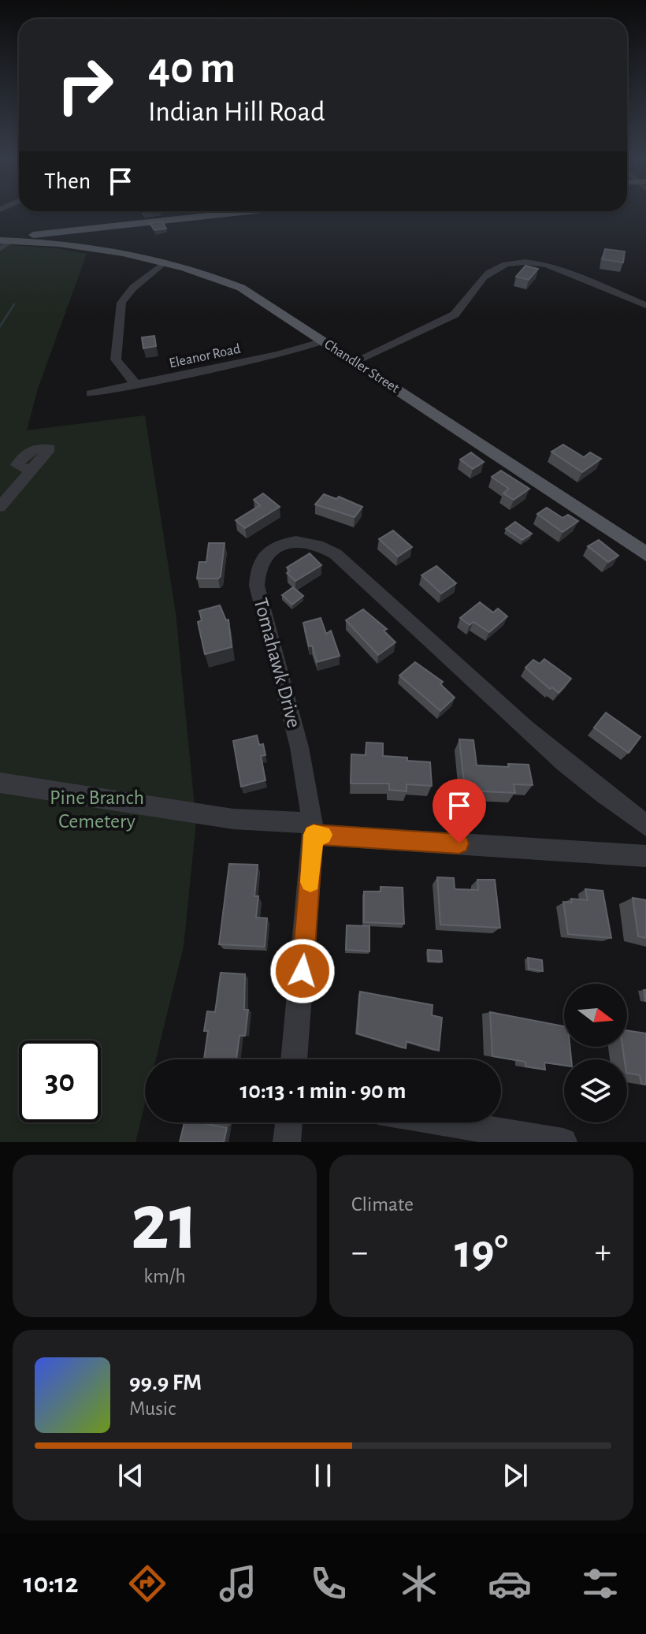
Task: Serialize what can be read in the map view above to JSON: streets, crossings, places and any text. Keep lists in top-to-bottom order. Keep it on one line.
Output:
{"streets":{"main road":["Chandler Street"],"street":["Eleanor Road","Tomahawk Drive"]},"crossings":[["Eleanor Road","Chandler Street"]],"parks":["Pine Branch Cemetery"],"north":"right","page":{"turn":["40 m","Indian Hill Road"],"then":"Then","limit":"30","trip":"10:13 · 1 min · 90 m","tile":[["21","km/h"],"Climate"],"heat":["−","19°","+"],"song":["99.9 FM","Music"],"tabs":"10:12"}}
